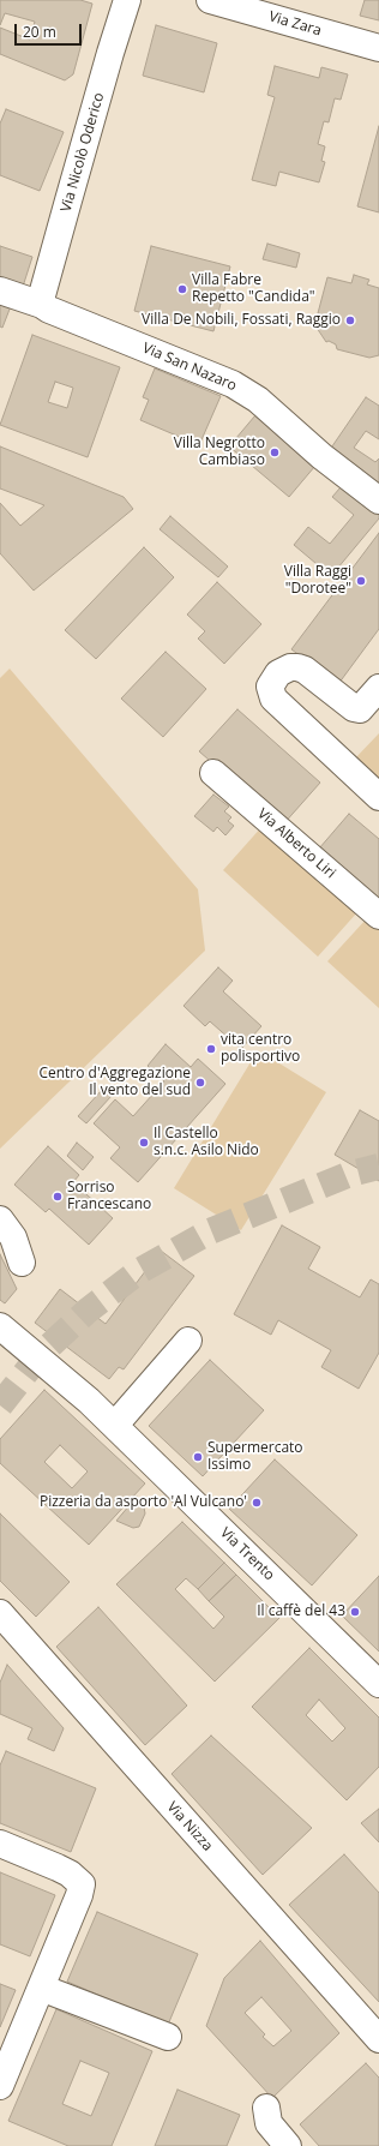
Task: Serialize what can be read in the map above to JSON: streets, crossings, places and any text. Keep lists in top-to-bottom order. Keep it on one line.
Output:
{"streets":{"street":["Via Zara","Via Nicolò Oderico","Via San Nazaro","Via Alberto Liri","Via Trento","Via Nizza"]},"crossings":[["Via Nicolò Oderico","Via San Nazaro"]],"places":["Villa Fabre Repetto \"Candida\"","Villa De Nobili, Fossati, Raggio","Villa Negrotto Cambiaso","Villa Raggi \"Dorotee\"","vita centro polisportivo","Centro d'Aggregazione Il vento del sud","Il Castello s.n.c. Asilo Nido","Sorriso Francescano","Supermercato Issimo","Pizzeria da asporto 'Al Vulcano'","Il caffè del 43"],"scale_bar":"20 m"}
